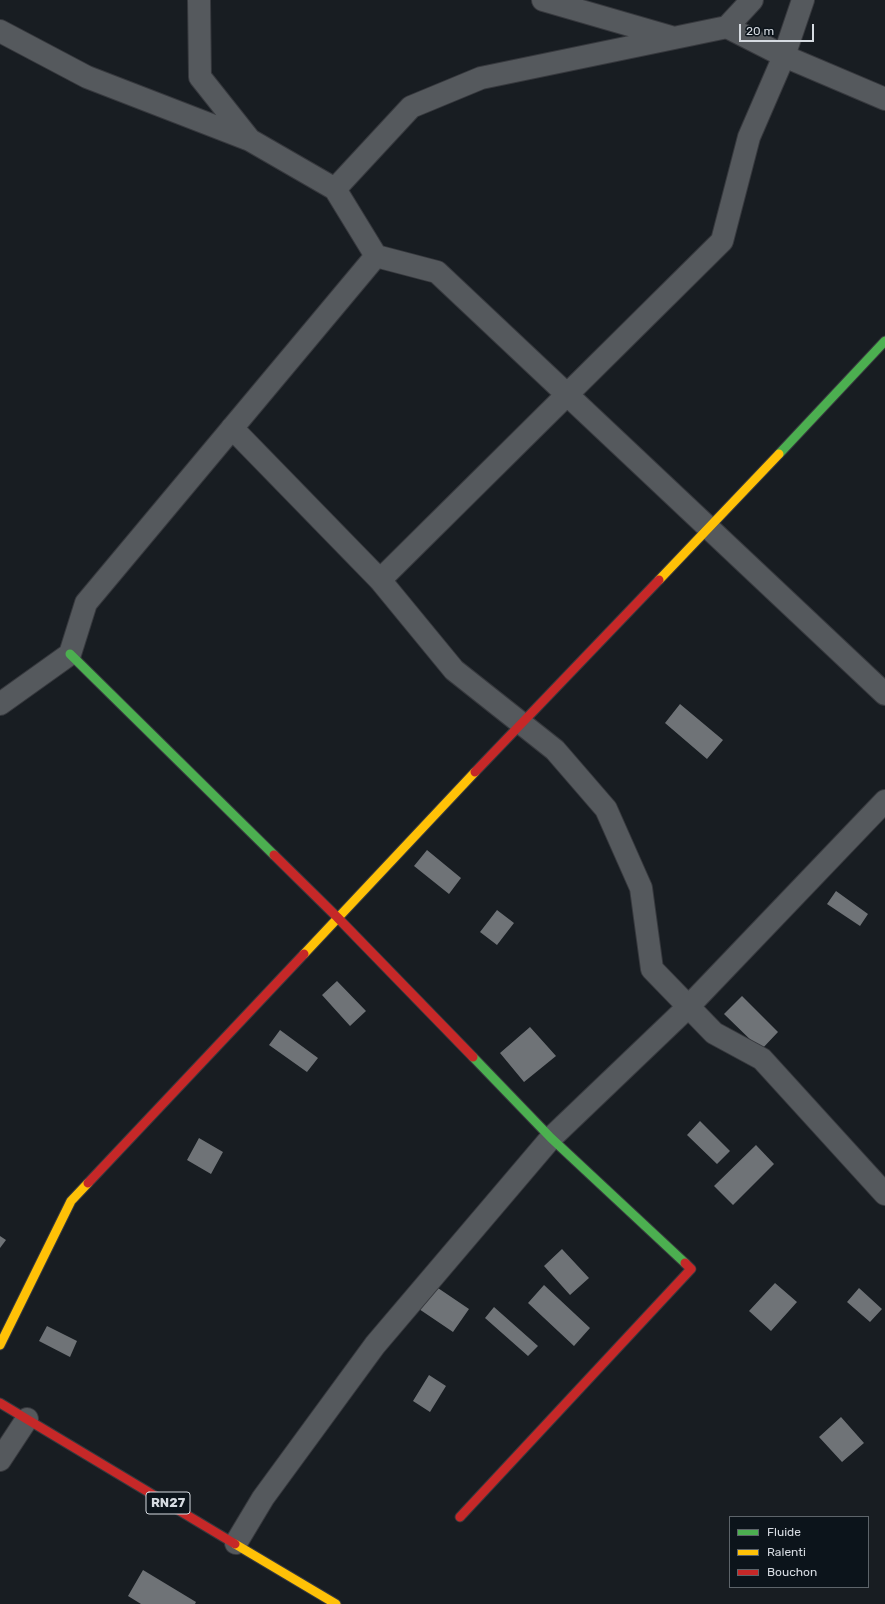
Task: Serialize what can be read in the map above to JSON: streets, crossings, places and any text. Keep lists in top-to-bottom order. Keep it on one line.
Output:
{"streets":{"street":["RN27"]},"legend":["Fluide","Ralenti","Bouchon"],"scale_bar":"20 m"}
